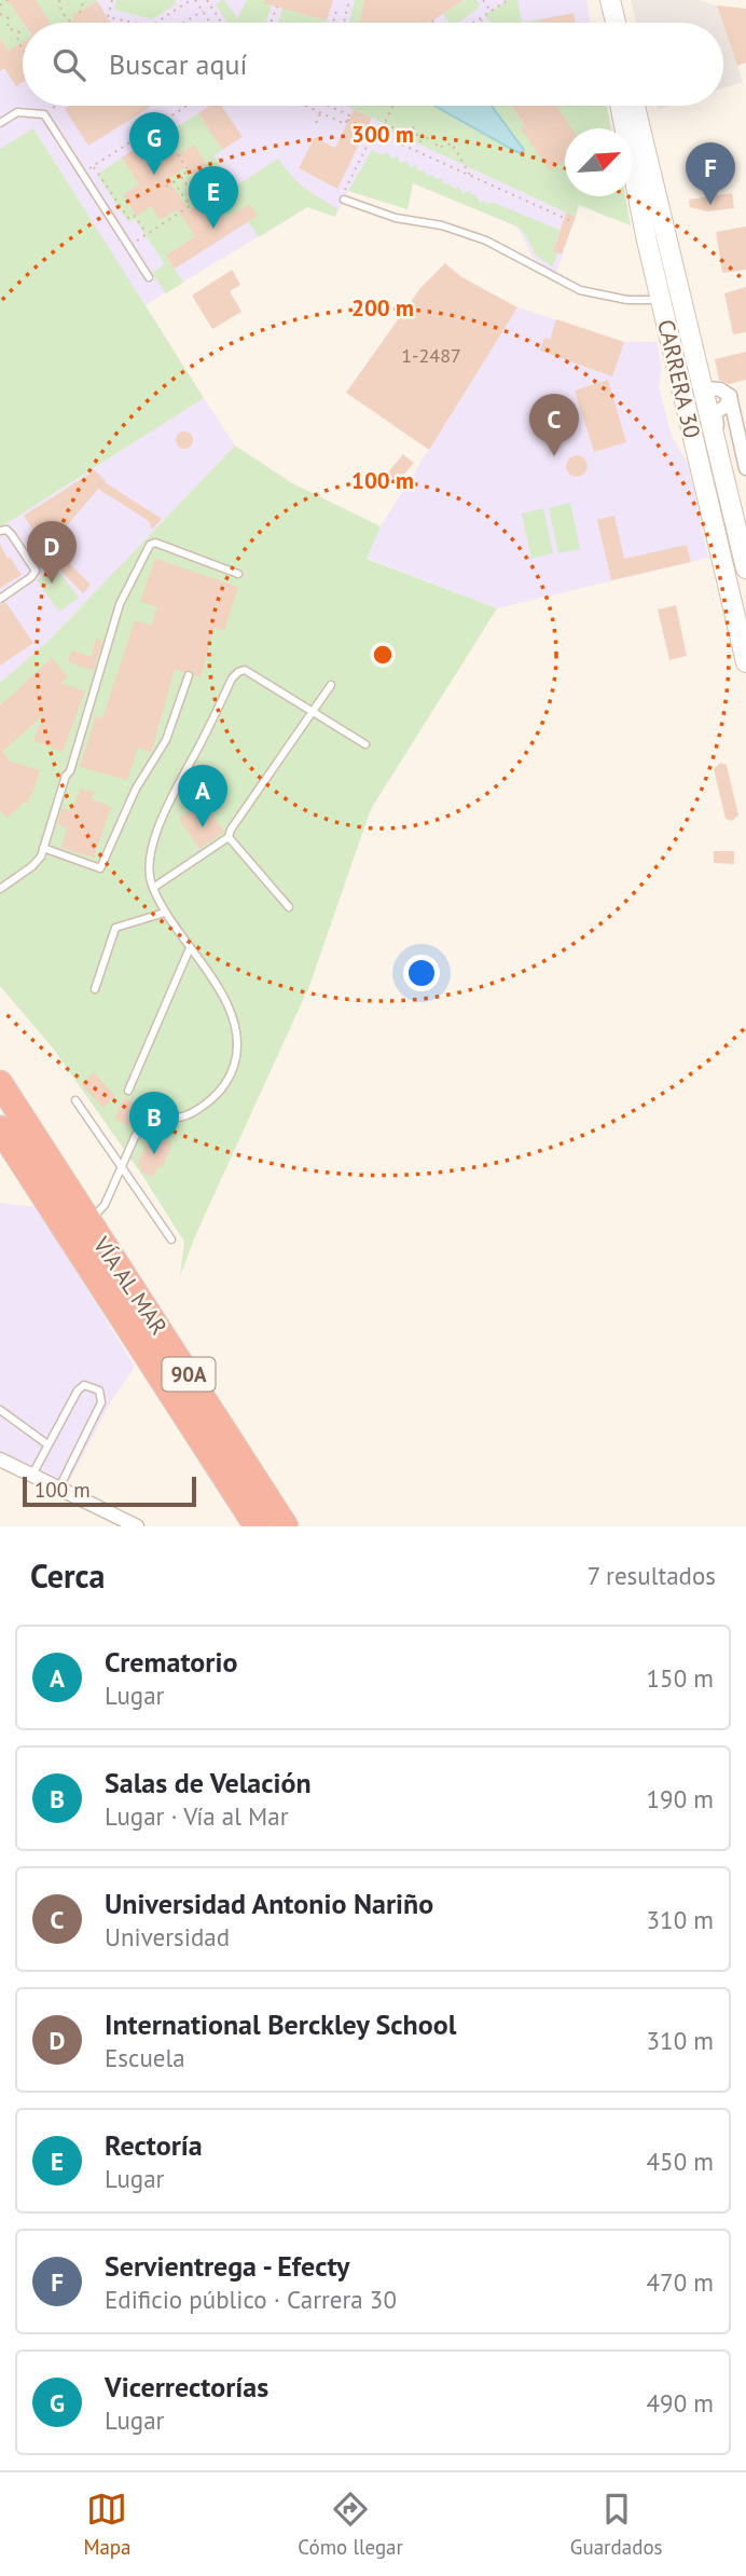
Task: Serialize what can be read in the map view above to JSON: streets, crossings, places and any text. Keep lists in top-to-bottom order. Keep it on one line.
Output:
{"streets":{"highway":["VÍA AL MAR","90A"],"main road":["CARRERA 30"]},"house_numbers":["1-2487"],"scale_bar":"100 m","north":"top right","page":{"search":"Buscar aquí","pins":["G","F","E","C","D","A","B"],"scale":"100 m","heading":["Cerca","7 resultados"],"list":[{"mark":"A","name":"Crematorio","note":"Lugar","value":"150 m"},{"mark":"B","name":"Salas de Velación","note":"Lugar · Vía al Mar","value":"190 m"},{"mark":"C","name":"Universidad Antonio Nariño","note":"Universidad","value":"310 m"},{"mark":"D","name":"International Berckley School","note":"Escuela","value":"310 m"},{"mark":"E","name":"Rectoría","note":"Lugar","value":"450 m"},{"mark":"F","name":"Servientrega - Efecty","note":"Edificio público · Carrera 30","value":"470 m"},{"mark":"G","name":"Vicerrectorías","note":"Lugar","value":"490 m"}],"nav":["Mapa","Cómo llegar","Guardados"]},"rings":["300 m","200 m","100 m"]}
